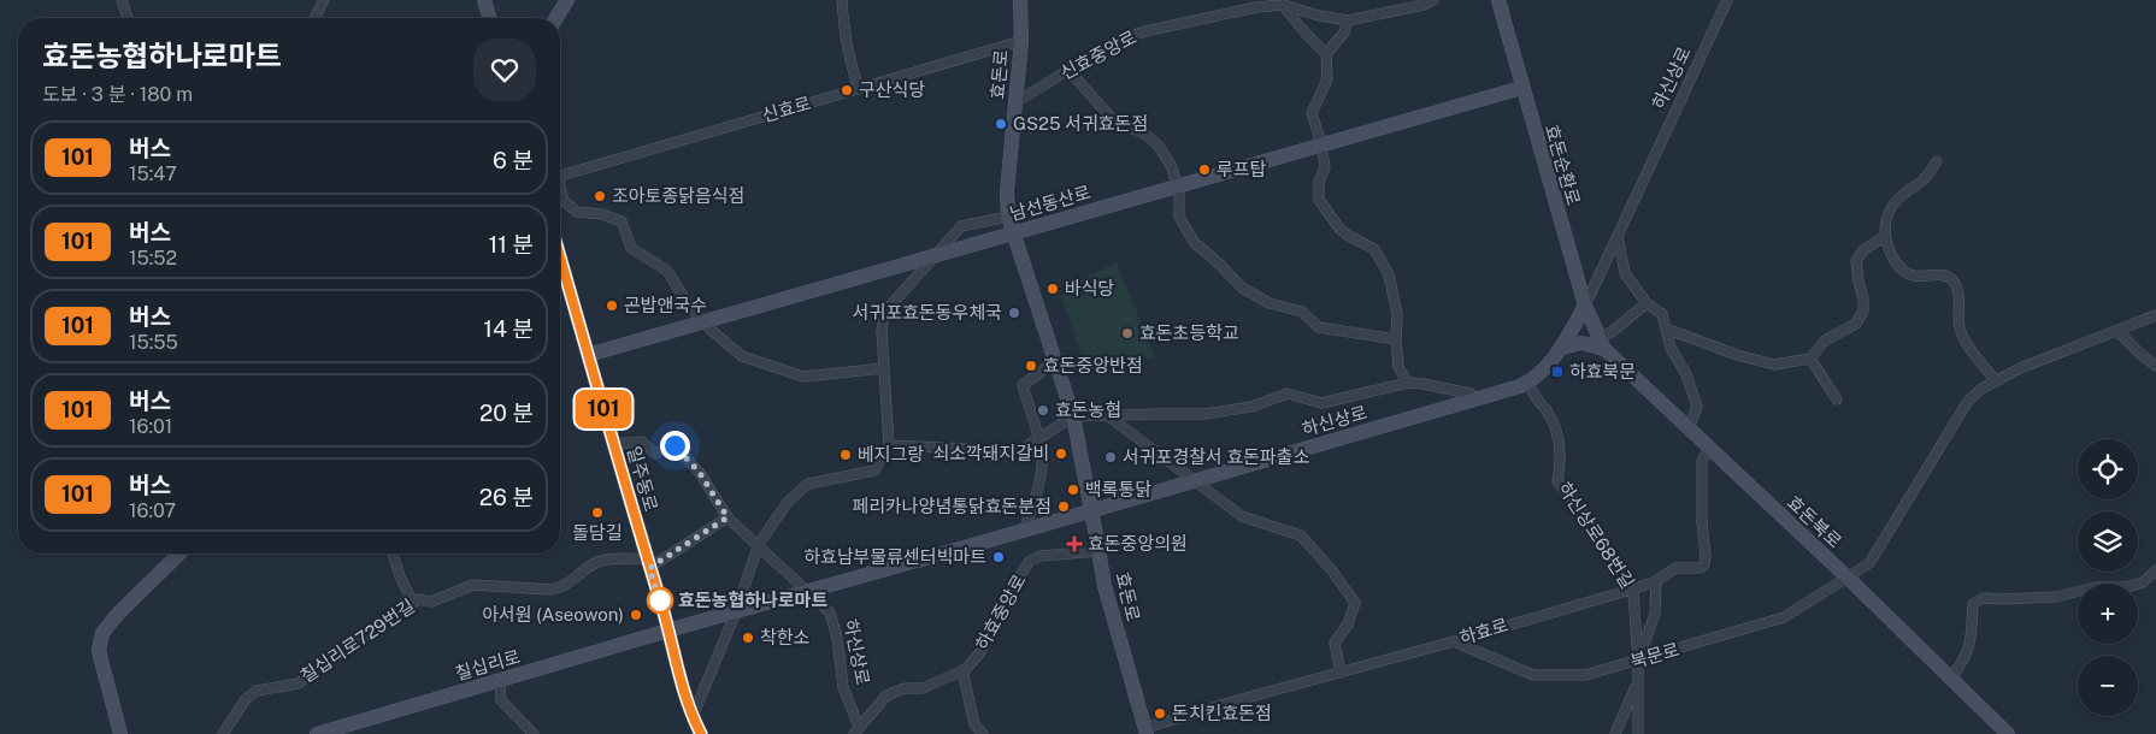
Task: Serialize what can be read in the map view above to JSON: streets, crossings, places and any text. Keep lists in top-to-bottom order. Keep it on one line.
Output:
{"streets":{"street":["신효중앙로","효돈로","하신상로","신효로","효돈순환로","남선동산로","일주동로","효돈북로","하신상로68번길","하효중앙로","하효로","칠십리로729번길","북문로","칠십리로"]},"crossings":[["신효중앙로","효돈로"],["효돈로","하신상로"],["효돈로","신효로"],["효돈로","남선동산로"],["효돈로","하효중앙로"],["효돈로","하효로"],["하신상로","효돈순환로"],["하신상로","일주동로"],["하신상로","하신상로68번길"],["하신상로","하효중앙로"],["하신상로","칠십리로"],["효돈순환로","남선동산로"],["효돈순환로","효돈북로"],["남선동산로","일주동로"],["일주동로","칠십리로729번길"],["일주동로","칠십리로"],["효돈북로","하효로"],["효돈북로","북문로"],["하신상로68번길","하효로"],["하신상로68번길","북문로"],["하효로","북문로"]],"places":{"other":["구산식당","GS25 서귀효돈점","루프탑","조아토종닭음식점","바식당","곤밥앤국수","서귀포효돈동우체국","효돈초등학교","효돈중앙반점","효돈농협","쇠소깍돼지갈비","베지그랑","서귀포경찰서 효돈파출소","백록통닭","페리카나양념통닭효돈분점","돌담길","하효남부물류센터빅마트","효돈농협하나로마트","아서원 (Aseowon)","착한소","돈치킨효돈점"],"transit":["하효북문"],"health":["효돈중앙의원"]},"lines":["bus line 101"],"page":{"on_map":"101","heading":["효돈농협하나로마트","도보 · 3 분 · 180 m"],"list":[{"mark":"101","name":"버스","note":"15:47","value":"6 분"},{"mark":"101","name":"버스","note":"15:52","value":"11 분"},{"mark":"101","name":"버스","note":"15:55","value":"14 분"},{"mark":"101","name":"버스","note":"16:01","value":"20 분"},{"mark":"101","name":"버스","note":"16:07","value":"26 분"}],"map_buttons":["+","−"]}}
